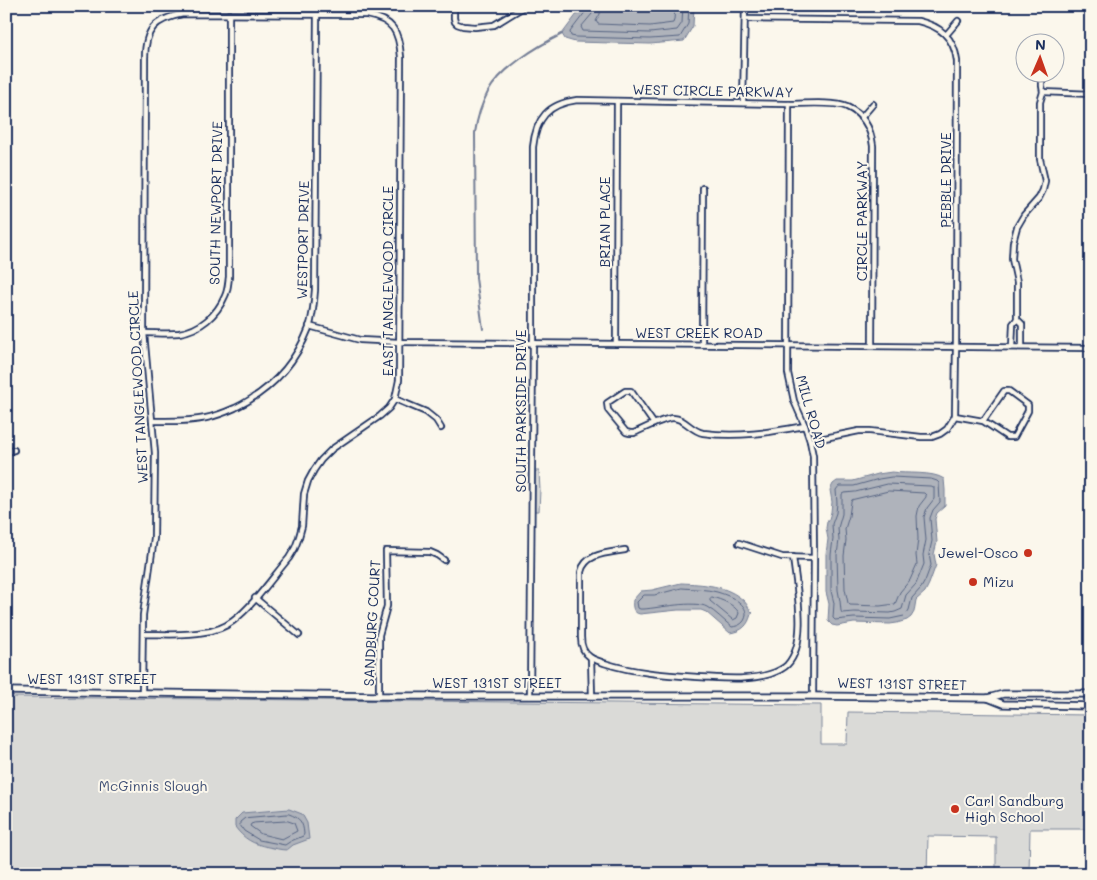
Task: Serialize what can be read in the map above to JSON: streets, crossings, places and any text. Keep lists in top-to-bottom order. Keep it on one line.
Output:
{"streets":{"street":["WEST CIRCLE PARKWAY","PEBBLE DRIVE","SOUTH NEWPORT DRIVE","CIRCLE PARKWAY","BRIAN PLACE","WESTPORT DRIVE","EAST TANGLEWOOD CIRCLE","WEST CREEK ROAD","WEST TANGLEWOOD CIRCLE","SOUTH PARKSIDE DRIVE","MILL ROAD","SANDBURG COURT","WEST 131ST STREET"]},"crossings":[["WEST CIRCLE PARKWAY","CIRCLE PARKWAY"],["WEST CIRCLE PARKWAY","BRIAN PLACE"],["WEST CIRCLE PARKWAY","SOUTH PARKSIDE DRIVE"],["WEST CIRCLE PARKWAY","MILL ROAD"],["PEBBLE DRIVE","WEST CREEK ROAD"],["SOUTH NEWPORT DRIVE","WEST TANGLEWOOD CIRCLE"],["CIRCLE PARKWAY","WEST CREEK ROAD"],["BRIAN PLACE","WEST CREEK ROAD"],["WESTPORT DRIVE","EAST TANGLEWOOD CIRCLE"],["WESTPORT DRIVE","WEST CREEK ROAD"],["WESTPORT DRIVE","WEST TANGLEWOOD CIRCLE"],["EAST TANGLEWOOD CIRCLE","WEST CREEK ROAD"],["WEST CREEK ROAD","SOUTH PARKSIDE DRIVE"],["WEST CREEK ROAD","MILL ROAD"],["WEST TANGLEWOOD CIRCLE","WEST 131ST STREET"],["SOUTH PARKSIDE DRIVE","WEST 131ST STREET"],["MILL ROAD","WEST 131ST STREET"],["SANDBURG COURT","WEST 131ST STREET"]],"parks":["McGinnis Slough"],"places":["Jewel-Osco","Mizu","Carl Sandburg High School"],"north":"top"}
